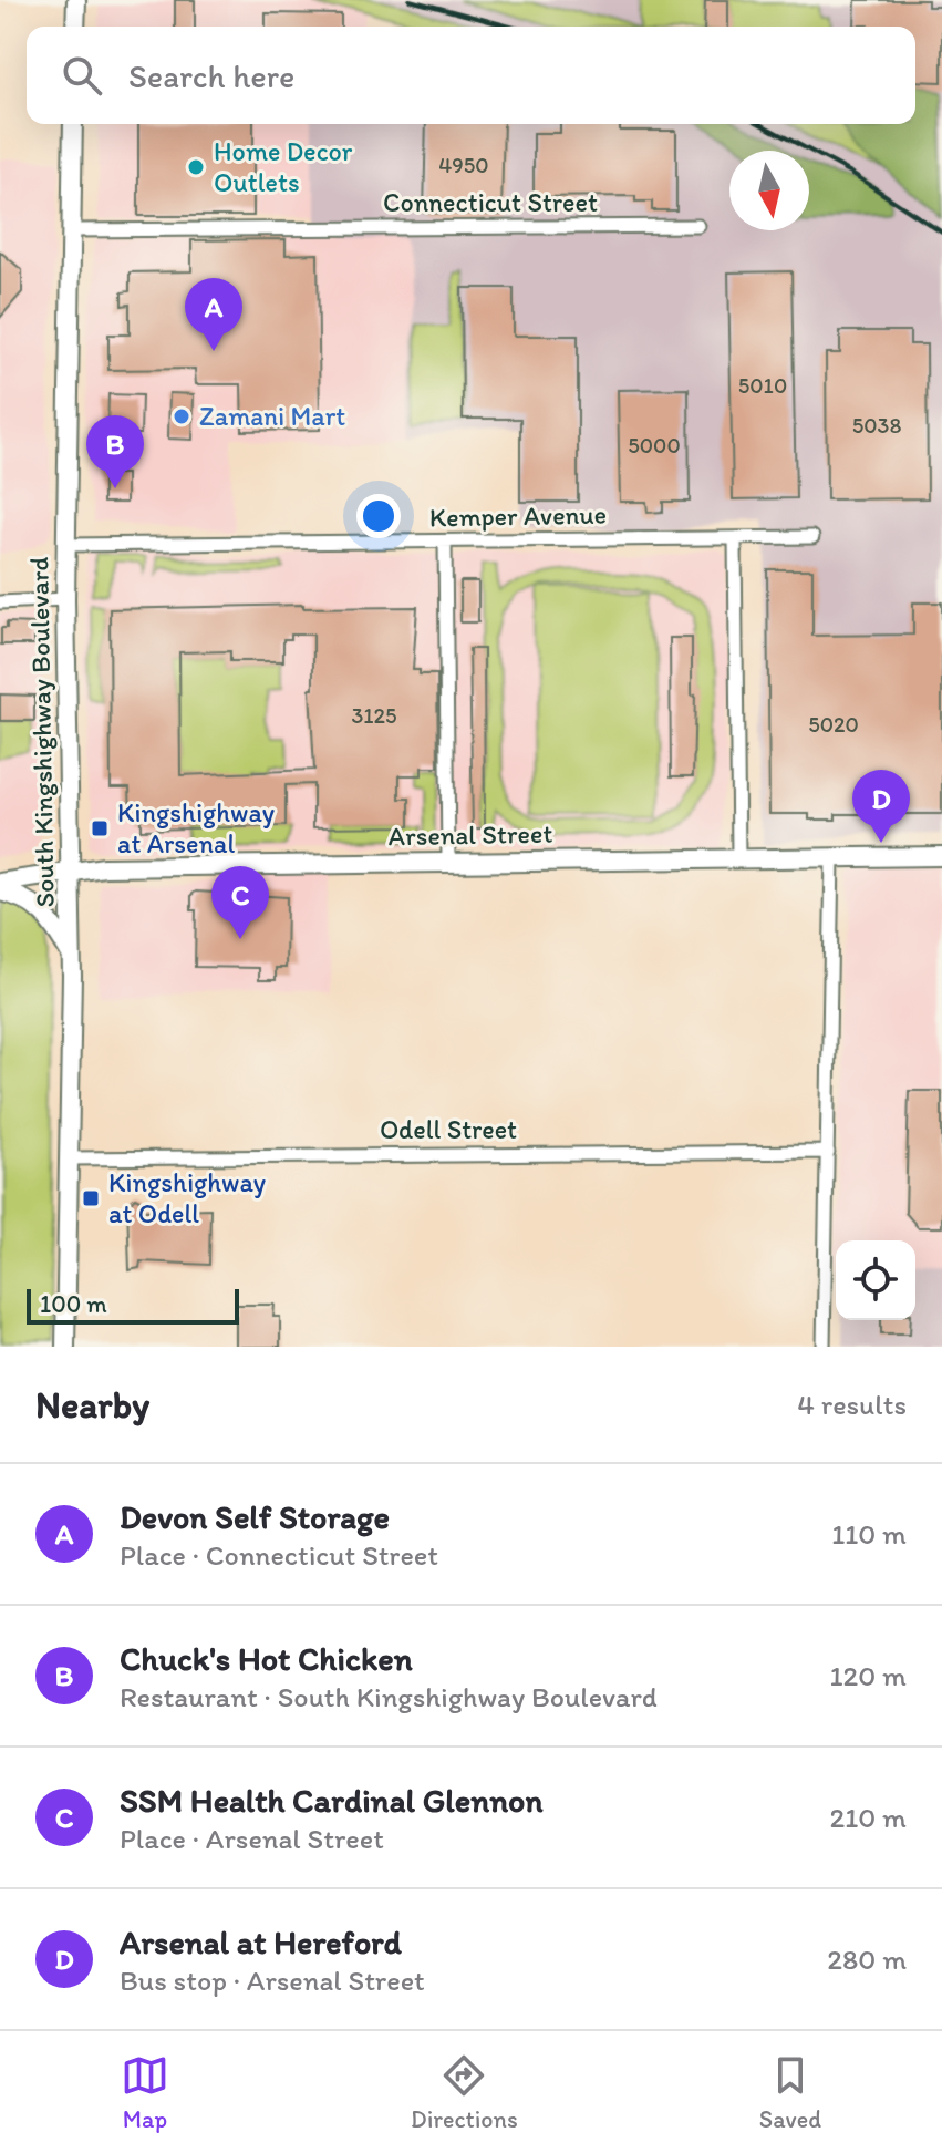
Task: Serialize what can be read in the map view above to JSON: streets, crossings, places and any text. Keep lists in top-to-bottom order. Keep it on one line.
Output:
{"streets":{"main road":["South Kingshighway Boulevard","Arsenal Street"],"street":["Connecticut Street","Kemper Avenue","Odell Street"]},"crossings":[["Connecticut Street","South Kingshighway Boulevard"],["Kemper Avenue","South Kingshighway Boulevard"],["South Kingshighway Boulevard","Arsenal Street"],["South Kingshighway Boulevard","Odell Street"]],"places":{"other":["Home Decor Outlets","Zamani Mart"],"transit":["Kingshighway at Arsenal","Kingshighway at Odell"]},"house_numbers":["4950","5010","5038","5000","3125","5020"],"scale_bar":"100 m","north":"bottom","page":{"search":"Search here","pins":["A","B","D","C"],"scale":"100 m","heading":["Nearby","4 results"],"list":[{"mark":"A","name":"Devon Self Storage","note":"Place · Connecticut Street","value":"110 m"},{"mark":"B","name":"Chuck's Hot Chicken","note":"Restaurant · South Kingshighway Boulevard","value":"120 m"},{"mark":"C","name":"SSM Health Cardinal Glennon","note":"Place · Arsenal Street","value":"210 m"},{"mark":"D","name":"Arsenal at Hereford","note":"Bus stop · Arsenal Street","value":"280 m"}],"nav":["Map","Directions","Saved"]}}
